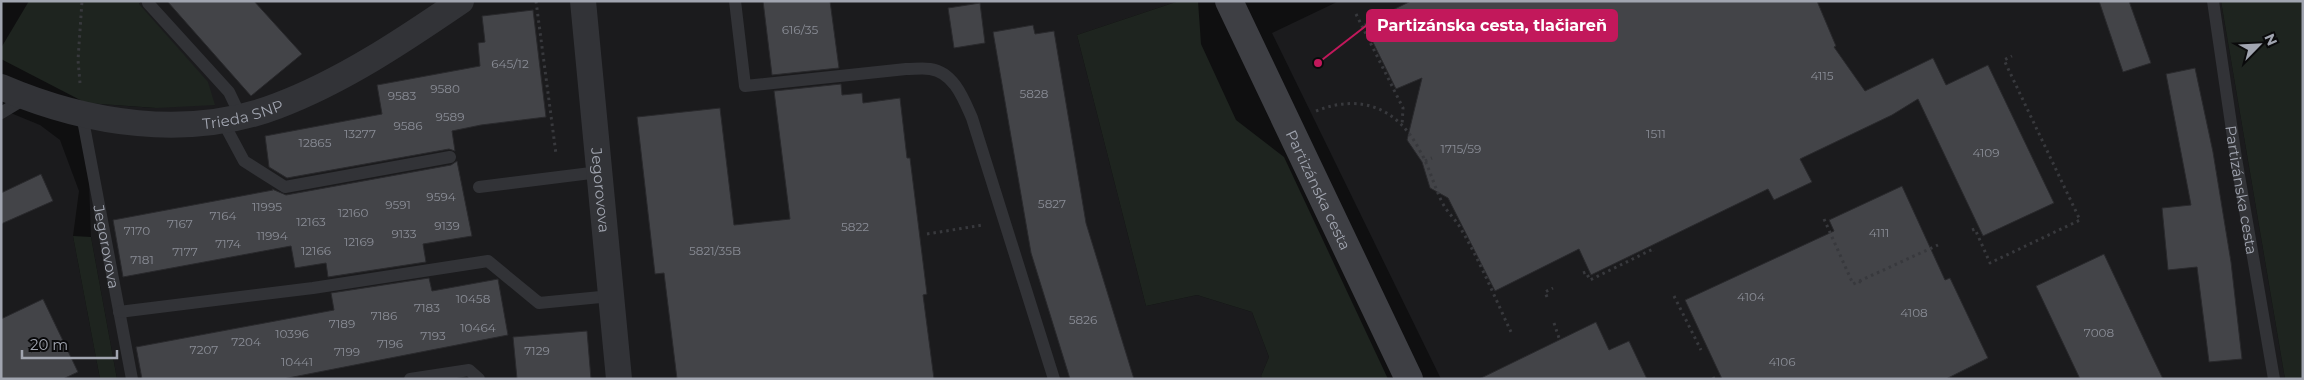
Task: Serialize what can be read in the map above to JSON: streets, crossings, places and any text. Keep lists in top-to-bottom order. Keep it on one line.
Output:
{"streets":{"street":["Trieda SNP","Jegorovova","Partizánska cesta"]},"crossings":[["Trieda SNP","Jegorovova"]],"places":["Partizánska cesta, tlačiareň"],"house_numbers":["616/35","645/12","4115","9580","5828","9583","9589","9586","13277","1511","12865","1715/59","4109","9594","5827","9591","11995","12160","7164","12163","7167","9139","5822","7170","4111","9133","11994","12169","7174","12166","5821/35B","7177","7181","4104","10458","7183","4108","7186","5826","7189","10464","7008","10396","7193","7204","7196","7207","7129","7199","10441","4106"],"scale_bar":"20 m","north":"top right"}
